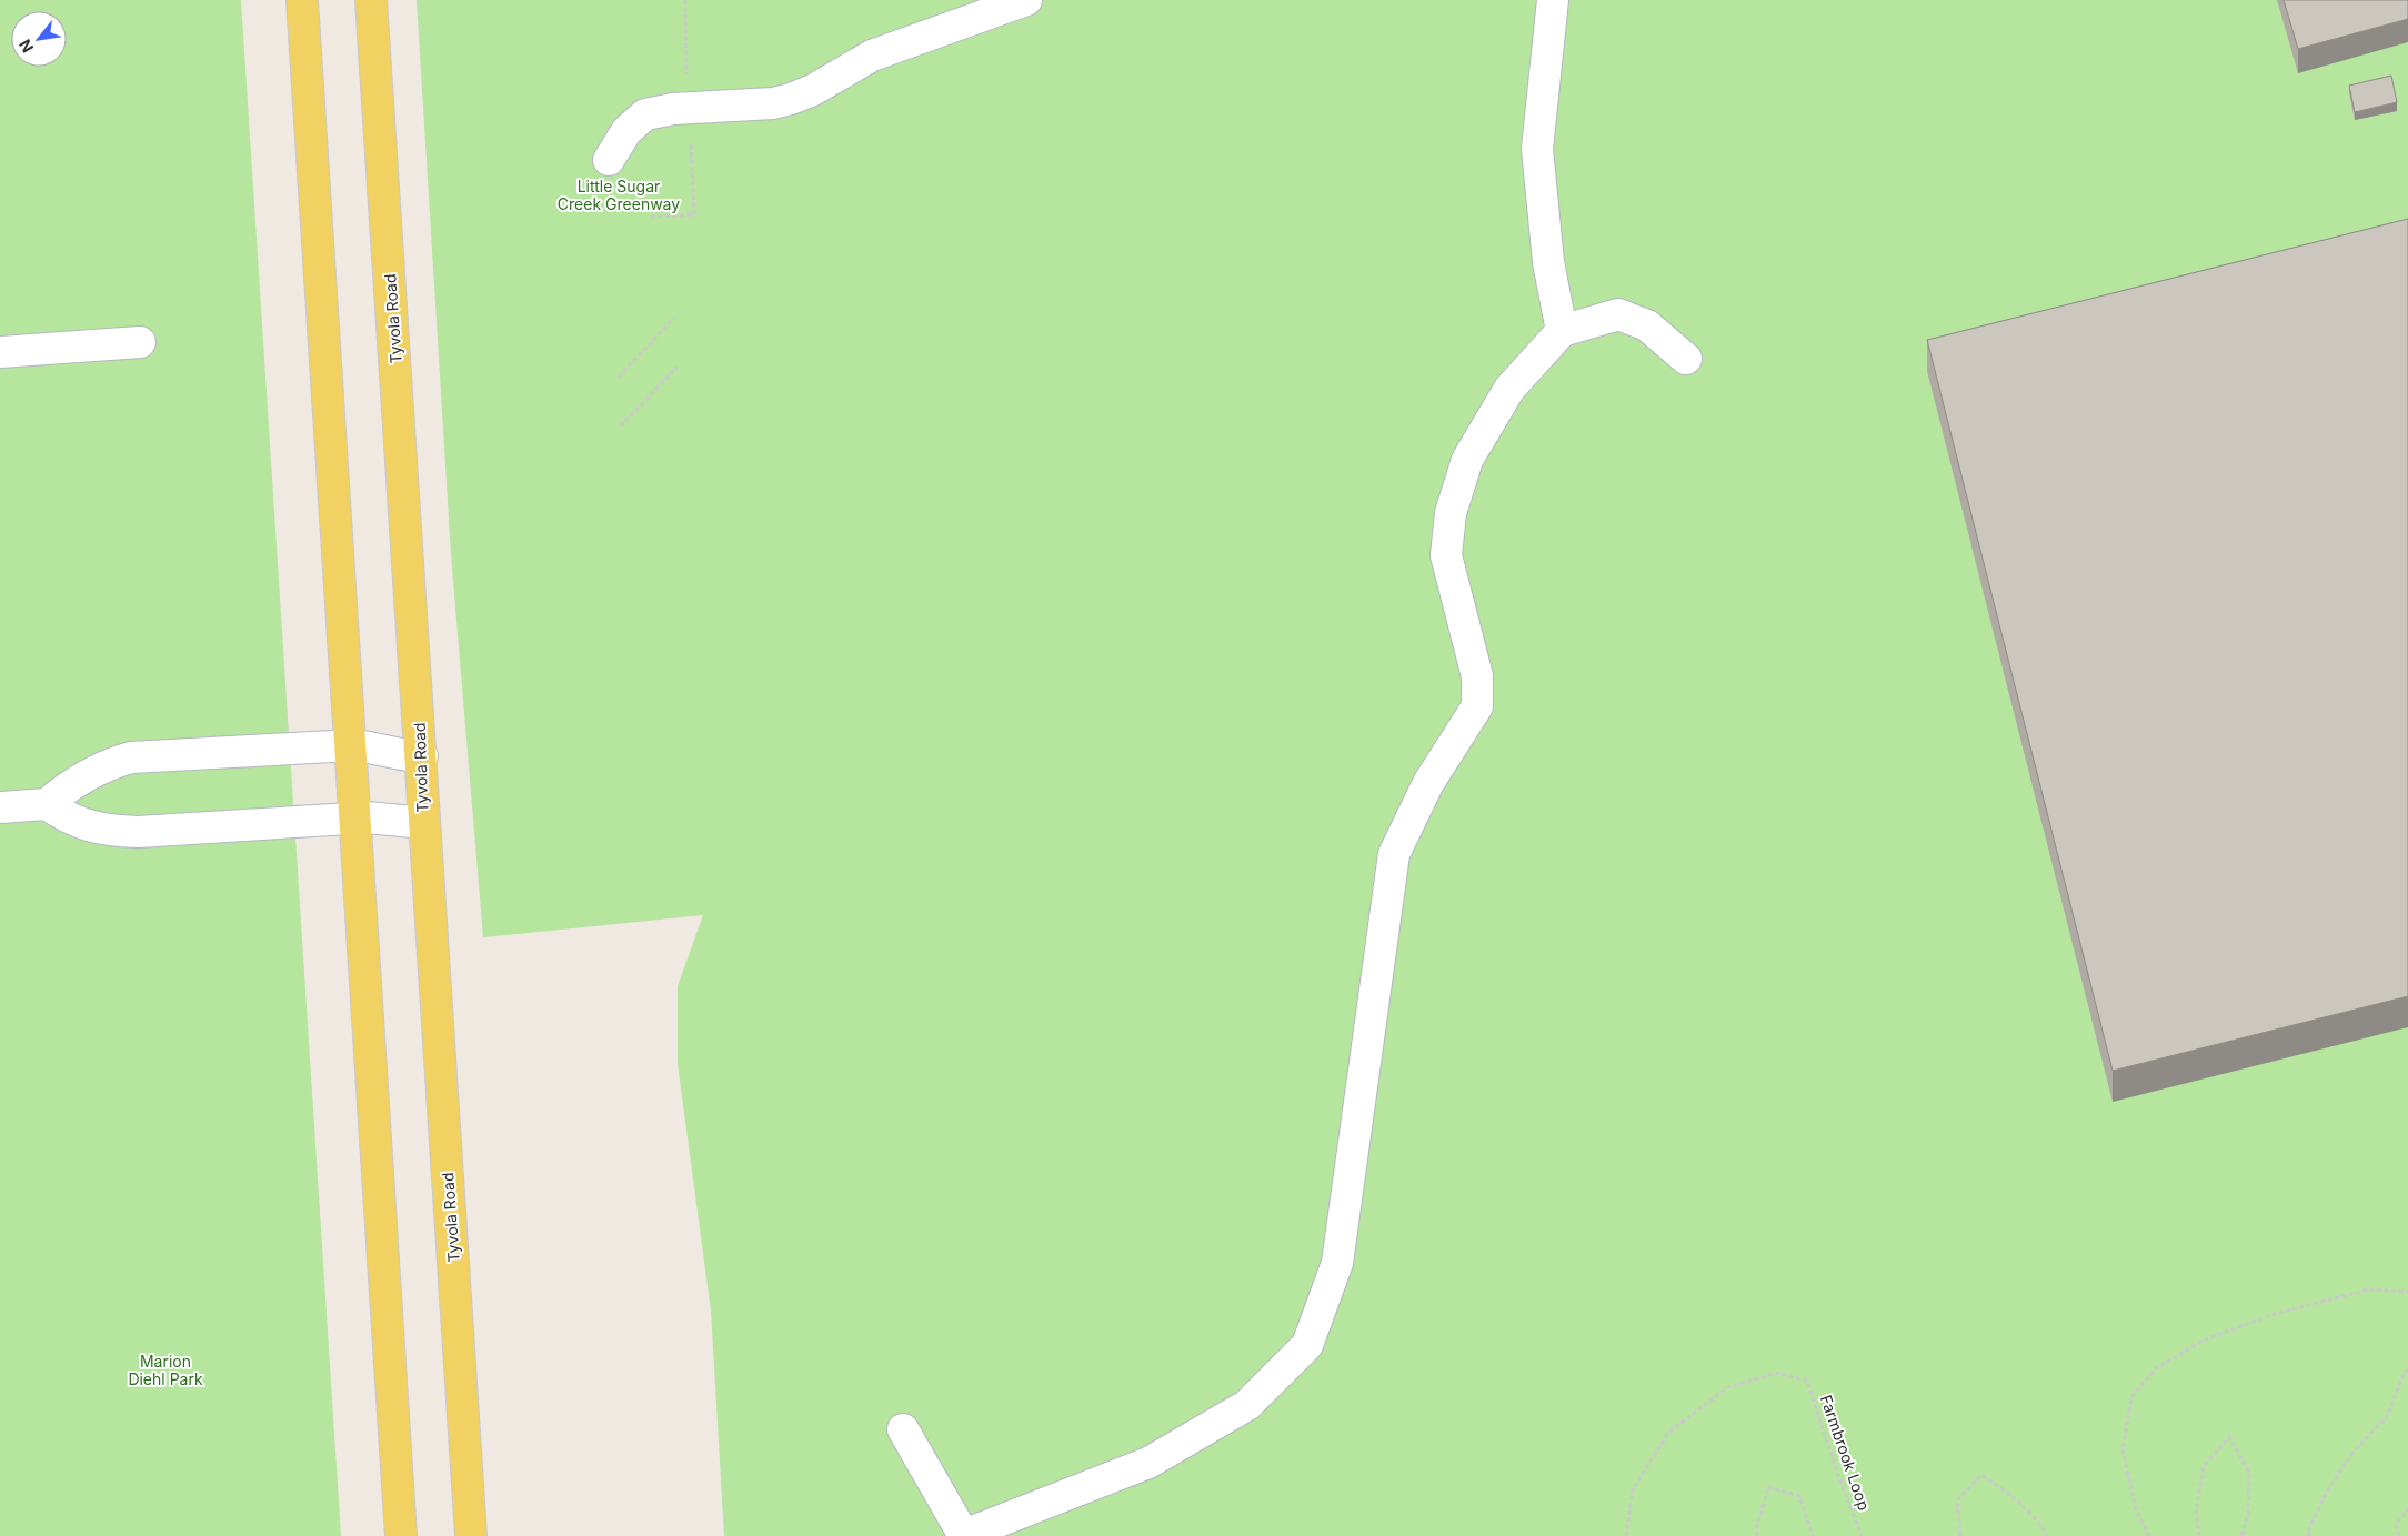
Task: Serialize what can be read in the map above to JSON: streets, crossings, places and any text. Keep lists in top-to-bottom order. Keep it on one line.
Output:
{"streets":{"main road":["Tyvola Road"],"path":["Farmbrook Loop"]},"parks":["Little Sugar Creek Greenway","Marion Diehl Park"],"north":"bottom left"}
